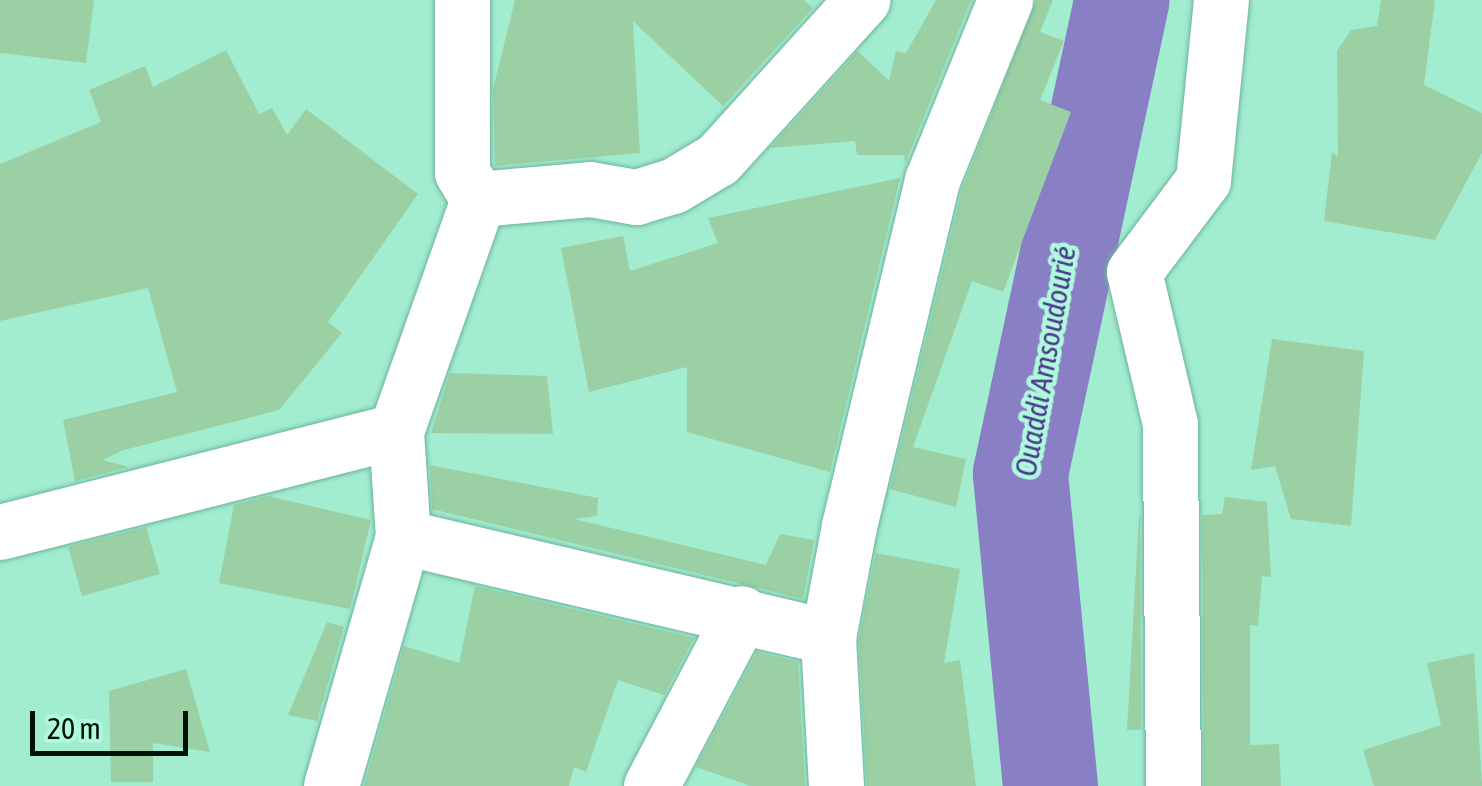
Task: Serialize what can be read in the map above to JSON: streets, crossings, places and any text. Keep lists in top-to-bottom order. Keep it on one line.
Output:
{"water":["Ouaddi Amsoudourié"],"scale_bar":"20 m"}
